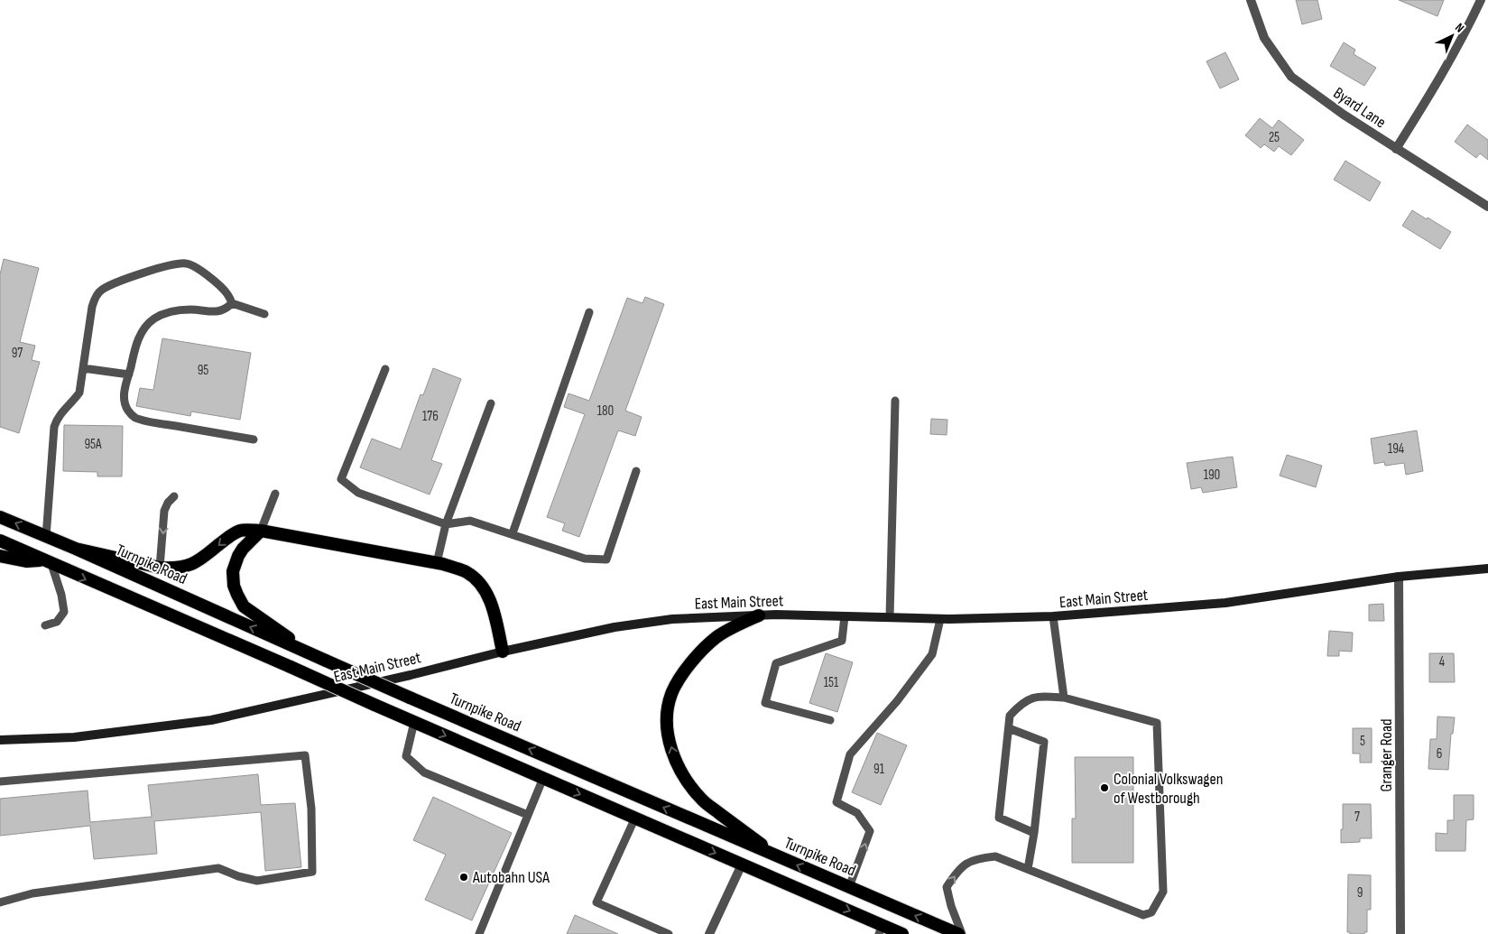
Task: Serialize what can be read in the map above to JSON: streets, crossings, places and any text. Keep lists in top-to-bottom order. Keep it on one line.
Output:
{"streets":{"highway":["Turnpike Road"],"main road":["East Main Street"],"street":["Byard Lane","Granger Road"]},"crossings":[["East Main Street","Granger Road"]],"places":["Colonial Volkswagen of Westborough","Autobahn USA"],"house_numbers":["25","97","95","180","176","95A","194","190","4","151","5","6","91","7","9"],"north":"top right"}
